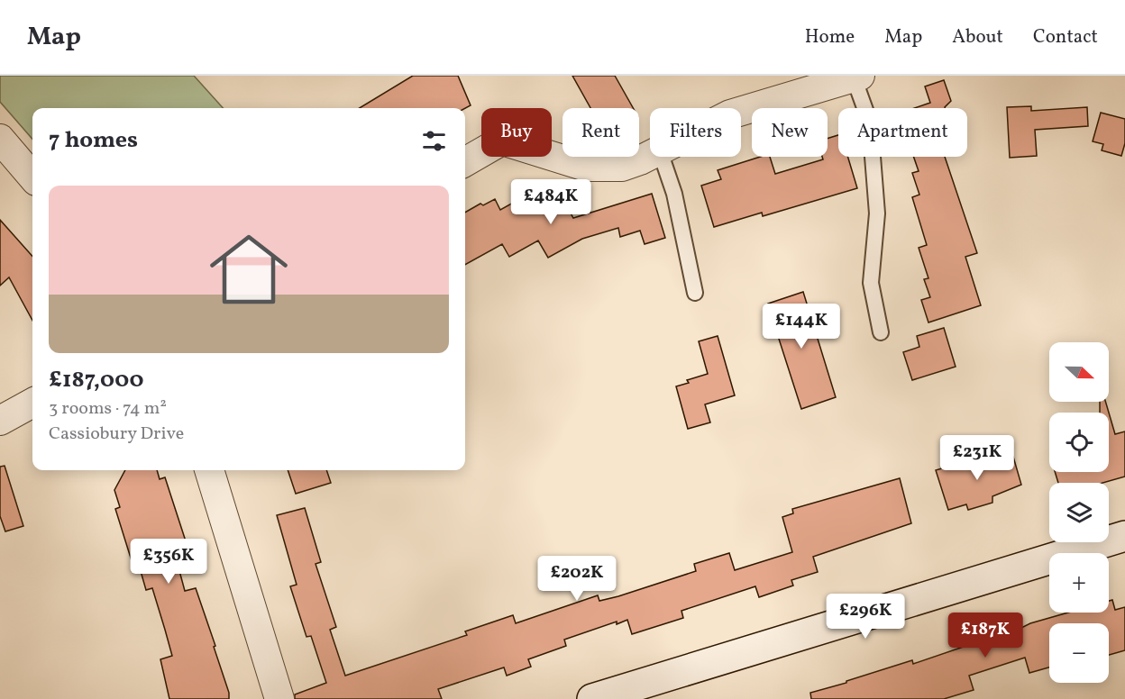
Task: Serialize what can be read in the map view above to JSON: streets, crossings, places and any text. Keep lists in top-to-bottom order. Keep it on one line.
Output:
{"north":"right","page":{"header":"Map","nav":["Home","Map","About","Contact"],"chip":["Buy","Rent","Filters","New","Apartment"],"heading":"7 homes","list":[{"name":"£187,000","note":"3 rooms · 74 m² · Cassiobury Drive"}],"price":["£484K","£144K","£231K","£356K","£202K","£296K","£187K"],"map_buttons":["+","−"]}}
